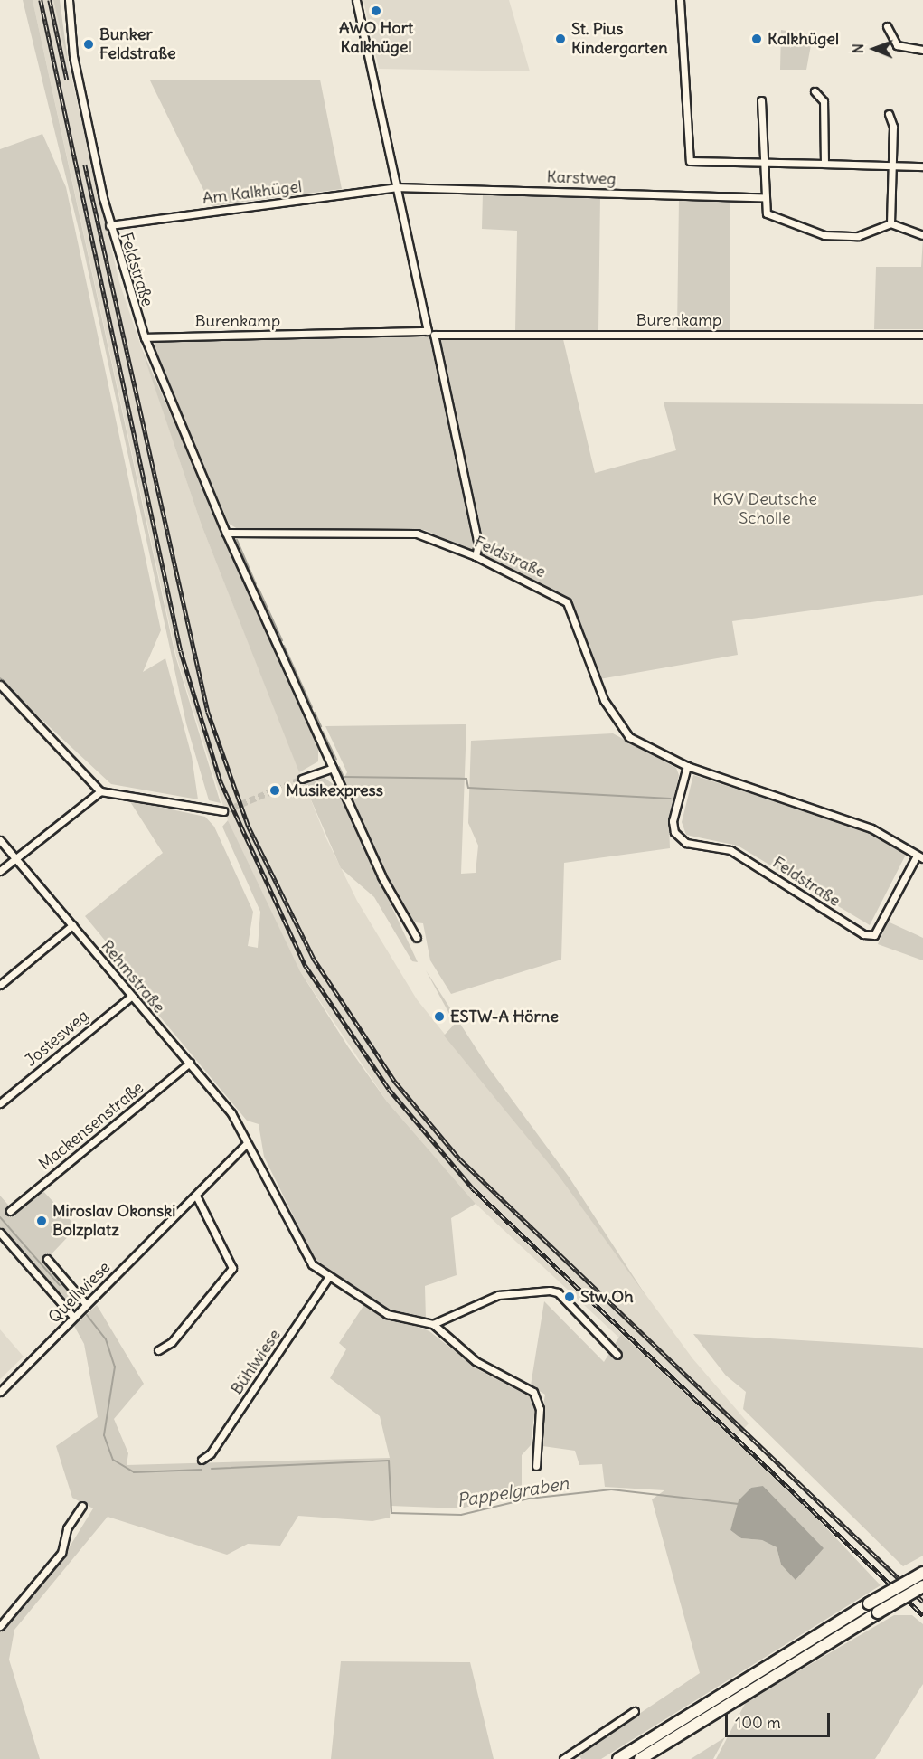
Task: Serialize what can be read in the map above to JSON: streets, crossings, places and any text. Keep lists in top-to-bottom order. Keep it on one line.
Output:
{"streets":{"street":["Karstweg","Am Kalkhügel","Feldstraße","Burenkamp","Rehmstraße","Jostesweg","Mackensenstraße","Quellwiese","Bühlwiese"]},"crossings":[["Karstweg","Am Kalkhügel"],["Am Kalkhügel","Feldstraße"],["Feldstraße","Burenkamp"],["Rehmstraße","Jostesweg"],["Rehmstraße","Mackensenstraße"],["Rehmstraße","Quellwiese"]],"water":["Pappelgraben"],"parks":["KGV Deutsche Scholle"],"places":["AWO Hort Kalkhügel","St. Pius Kindergarten","Kalkhügel","Bunker Feldstraße","Musikexpress","ESTW-A Hörne","Miroslav Okonski Bolzplatz","Stw Oh"],"scale_bar":"100 m","north":"left"}
